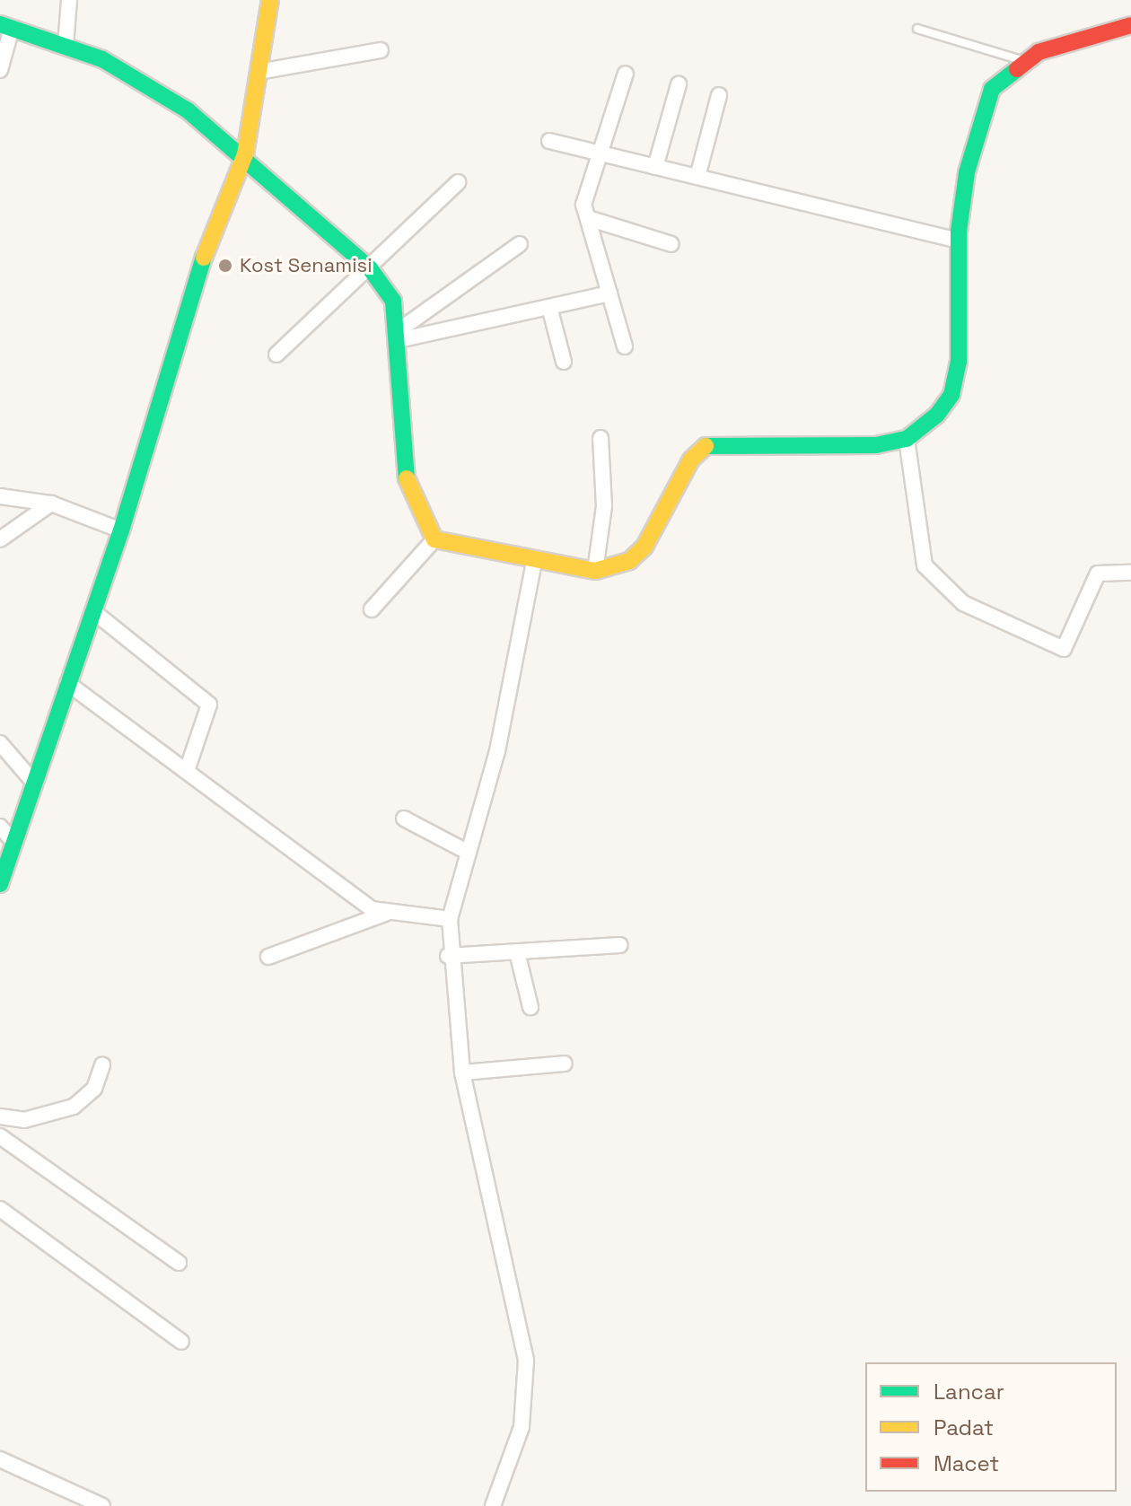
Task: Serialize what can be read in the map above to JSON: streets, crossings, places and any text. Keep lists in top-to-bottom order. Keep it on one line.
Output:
{"places":["Kost Senamisi"],"legend":["Lancar","Padat","Macet"]}
